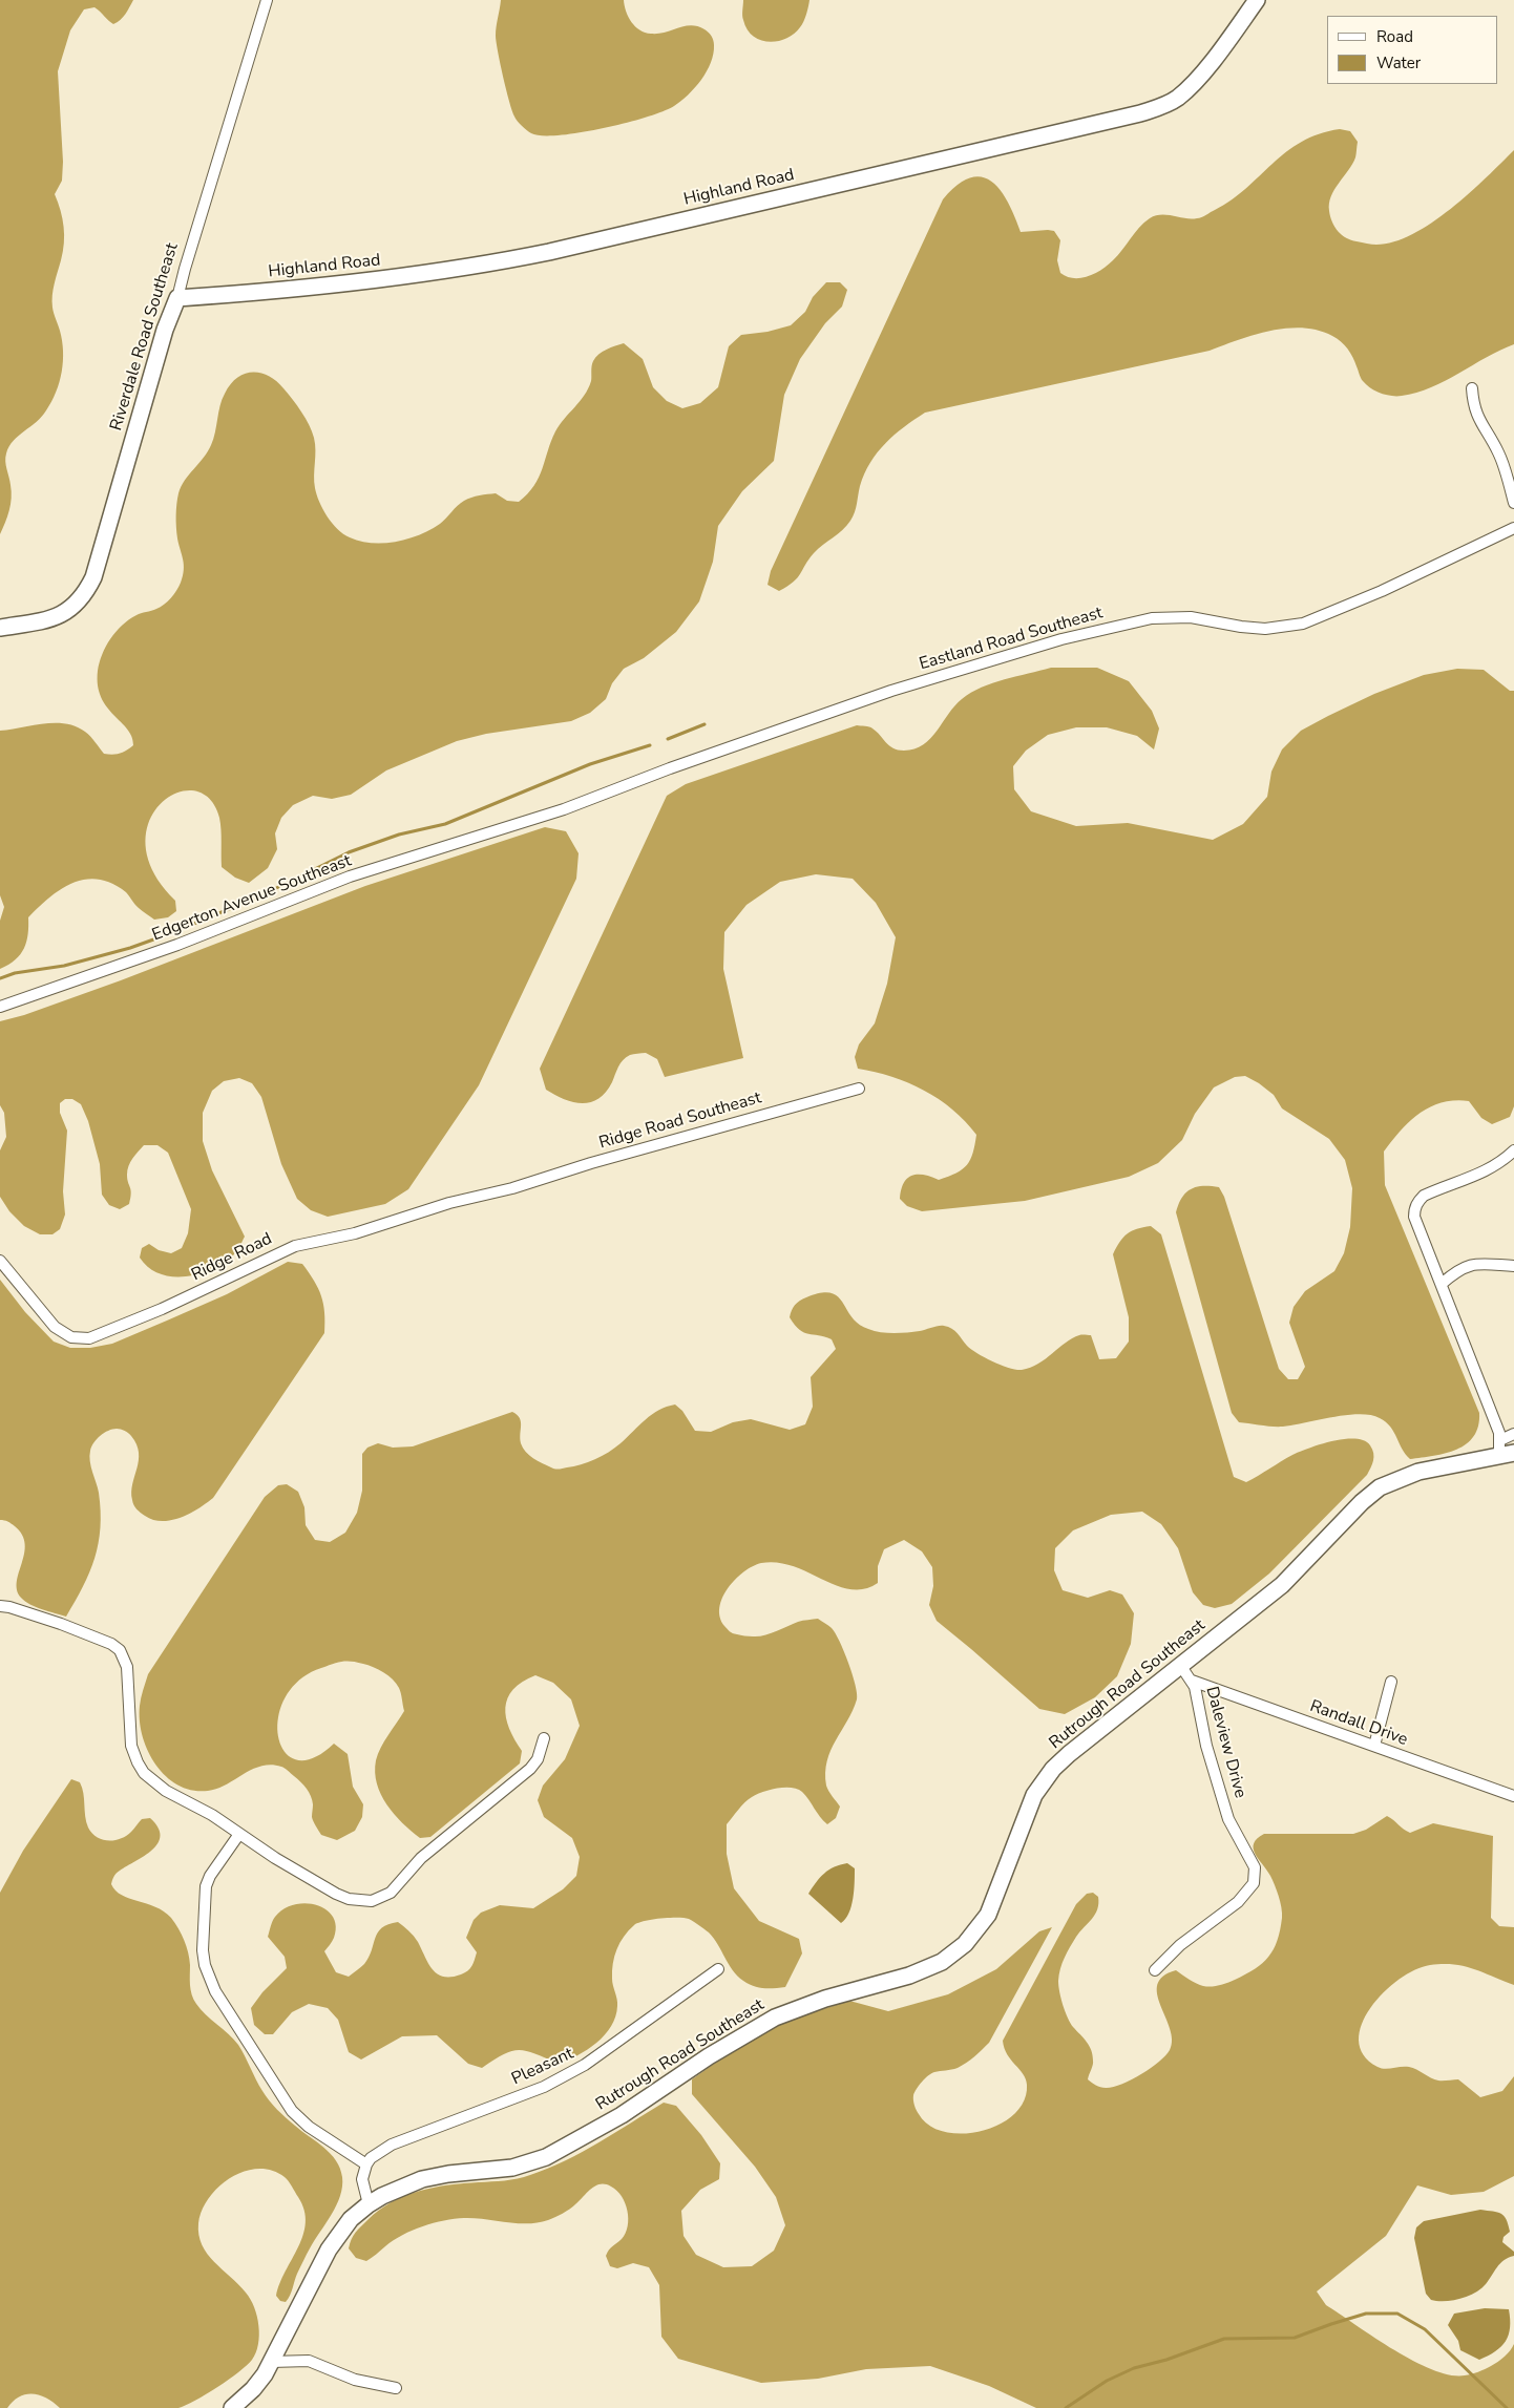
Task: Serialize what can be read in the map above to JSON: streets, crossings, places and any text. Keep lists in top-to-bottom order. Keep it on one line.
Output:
{"streets":{"street":["Highland Road","Riverdale Road Southeast","Eastland Road Southeast","Edgerton Avenue Southeast","Ridge Road Southeast","Ridge Road","Rutrough Road Southeast","Randall Drive","Daleview Drive","Pleasant"]},"crossings":[["Highland Road","Riverdale Road Southeast"],["Eastland Road Southeast","Edgerton Avenue Southeast"],["Ridge Road Southeast","Ridge Road"],["Rutrough Road Southeast","Daleview Drive"],["Randall Drive","Daleview Drive"]],"legend":["Road","Water"]}
